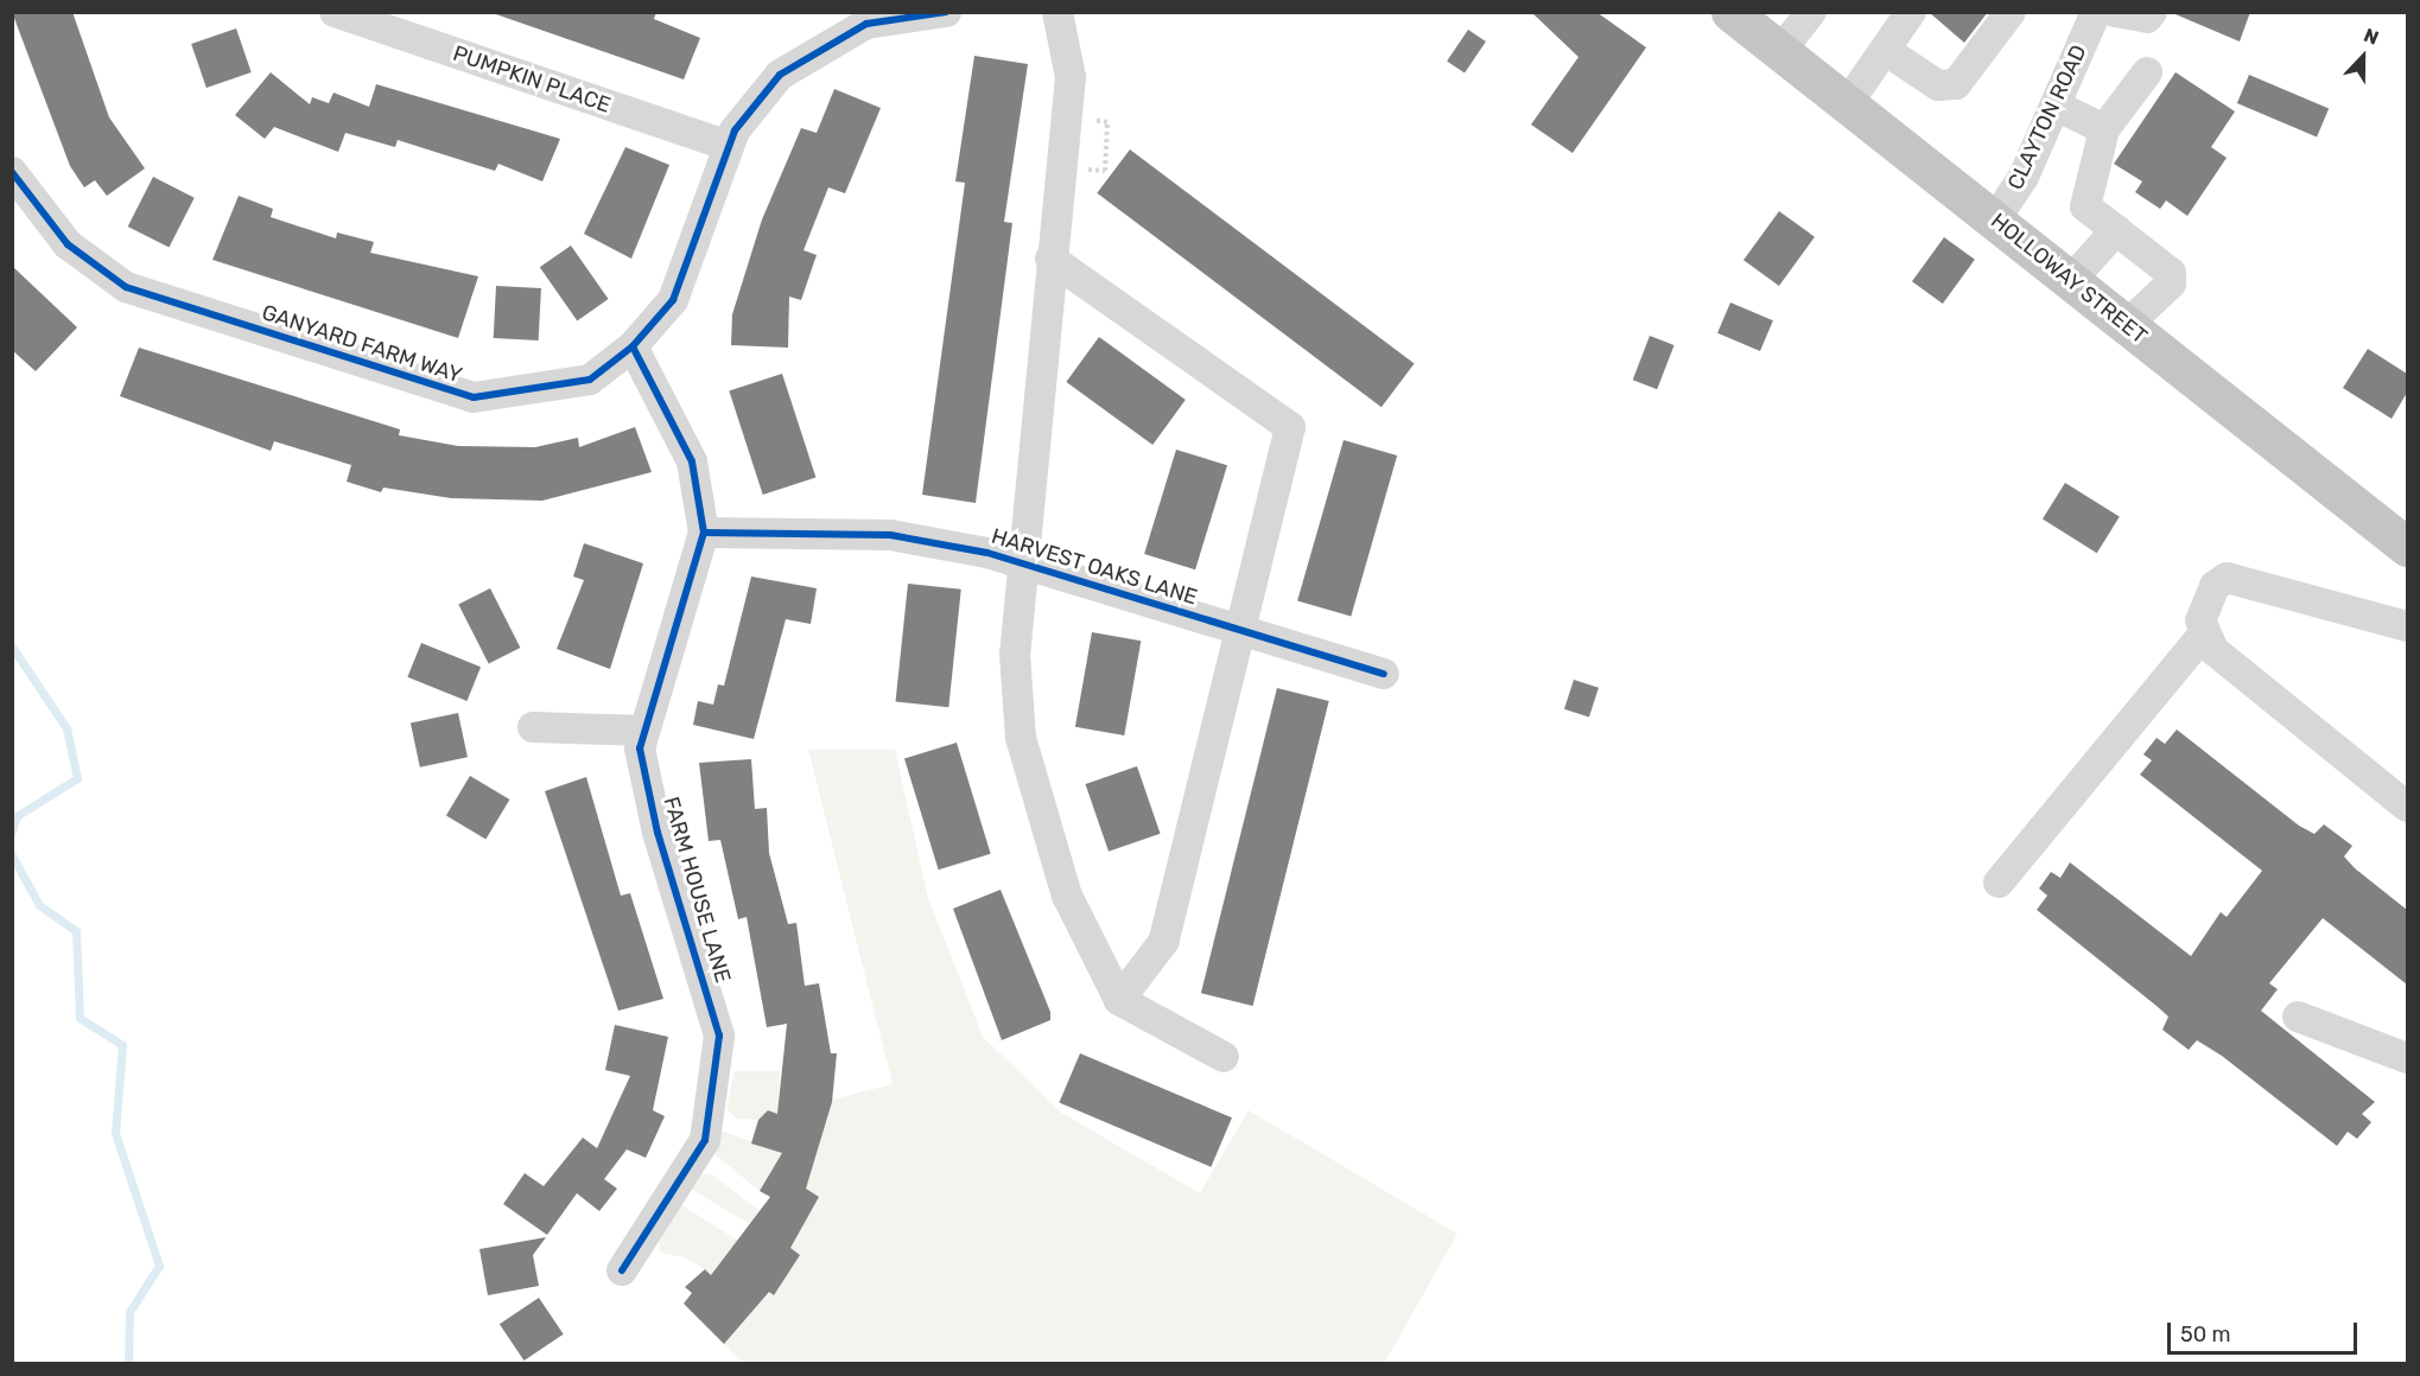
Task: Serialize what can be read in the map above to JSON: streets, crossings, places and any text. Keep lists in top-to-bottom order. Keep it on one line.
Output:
{"streets":{"highway":["HOLLOWAY STREET"],"street":["PUMPKIN PLACE","CLAYTON ROAD","GANYARD FARM WAY","HARVEST OAKS LANE","FARM HOUSE LANE"]},"crossings":[["PUMPKIN PLACE","GANYARD FARM WAY"],["CLAYTON ROAD","HOLLOWAY STREET"],["GANYARD FARM WAY","FARM HOUSE LANE"],["HARVEST OAKS LANE","FARM HOUSE LANE"]],"scale_bar":"50 m","north":"top"}
